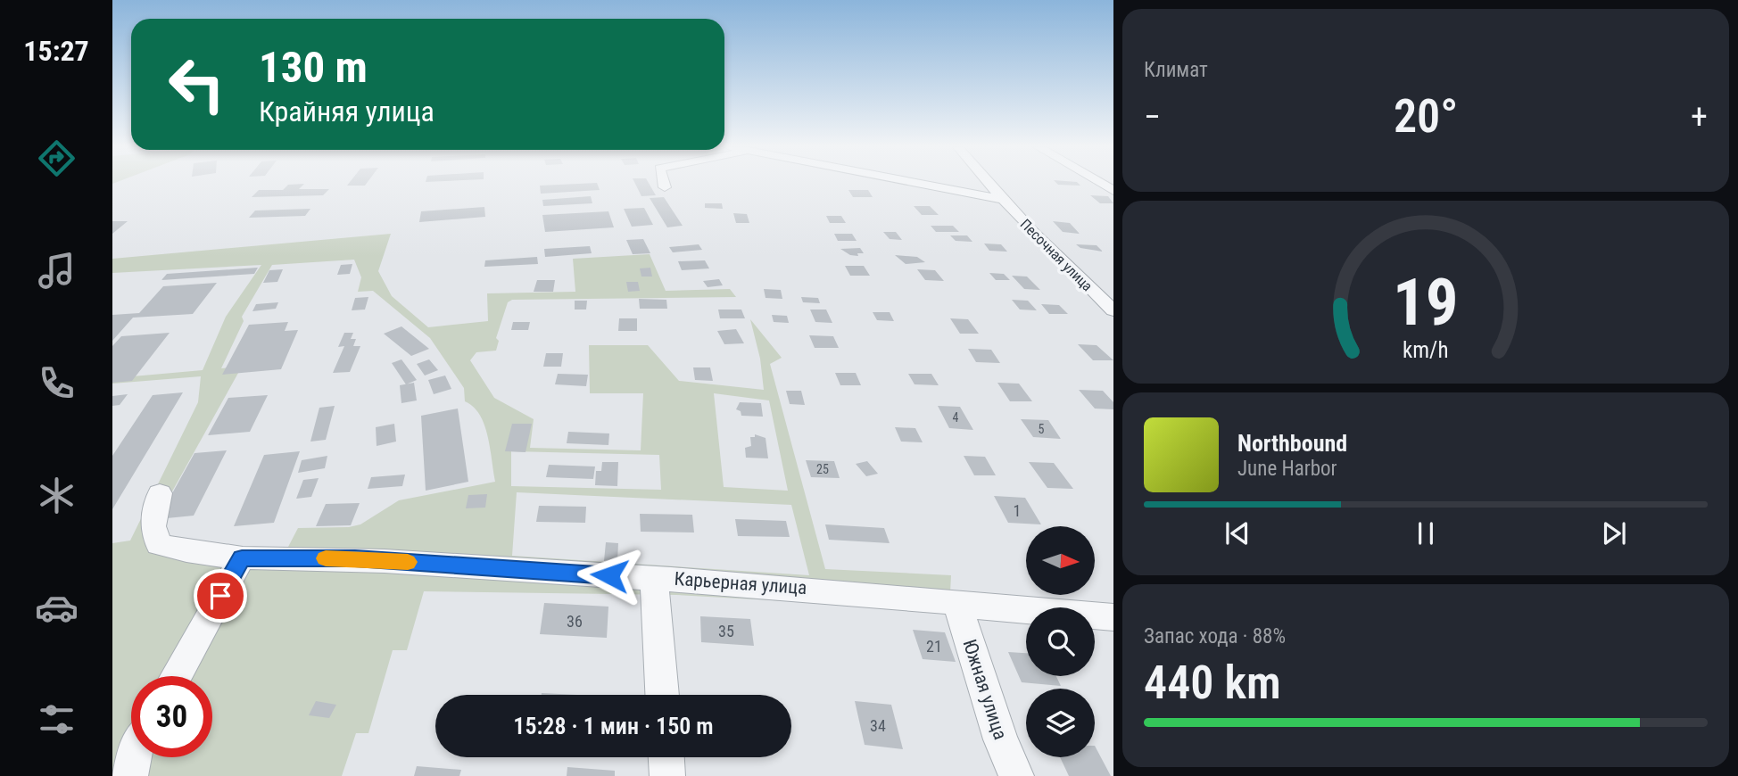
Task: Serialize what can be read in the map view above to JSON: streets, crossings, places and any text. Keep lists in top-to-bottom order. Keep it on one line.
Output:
{"streets":{"street":["Песочная улица","Карьерная улица","Южная улица"]},"crossings":[["Карьерная улица","Южная улица"]],"house_numbers":["4","5","25","1","36","35","21","34"],"north":"right","page":{"tabs":"15:27","tile":["Климат",["Запас хода · 88%","440 km"]],"turn":["130 m","Крайняя улица"],"heat":["−","20°","+"],"song":["Northbound","June Harbor"],"limit":"30","trip":"15:28 · 1 мин · 150 m","gauge":["19","km/h"]}}
